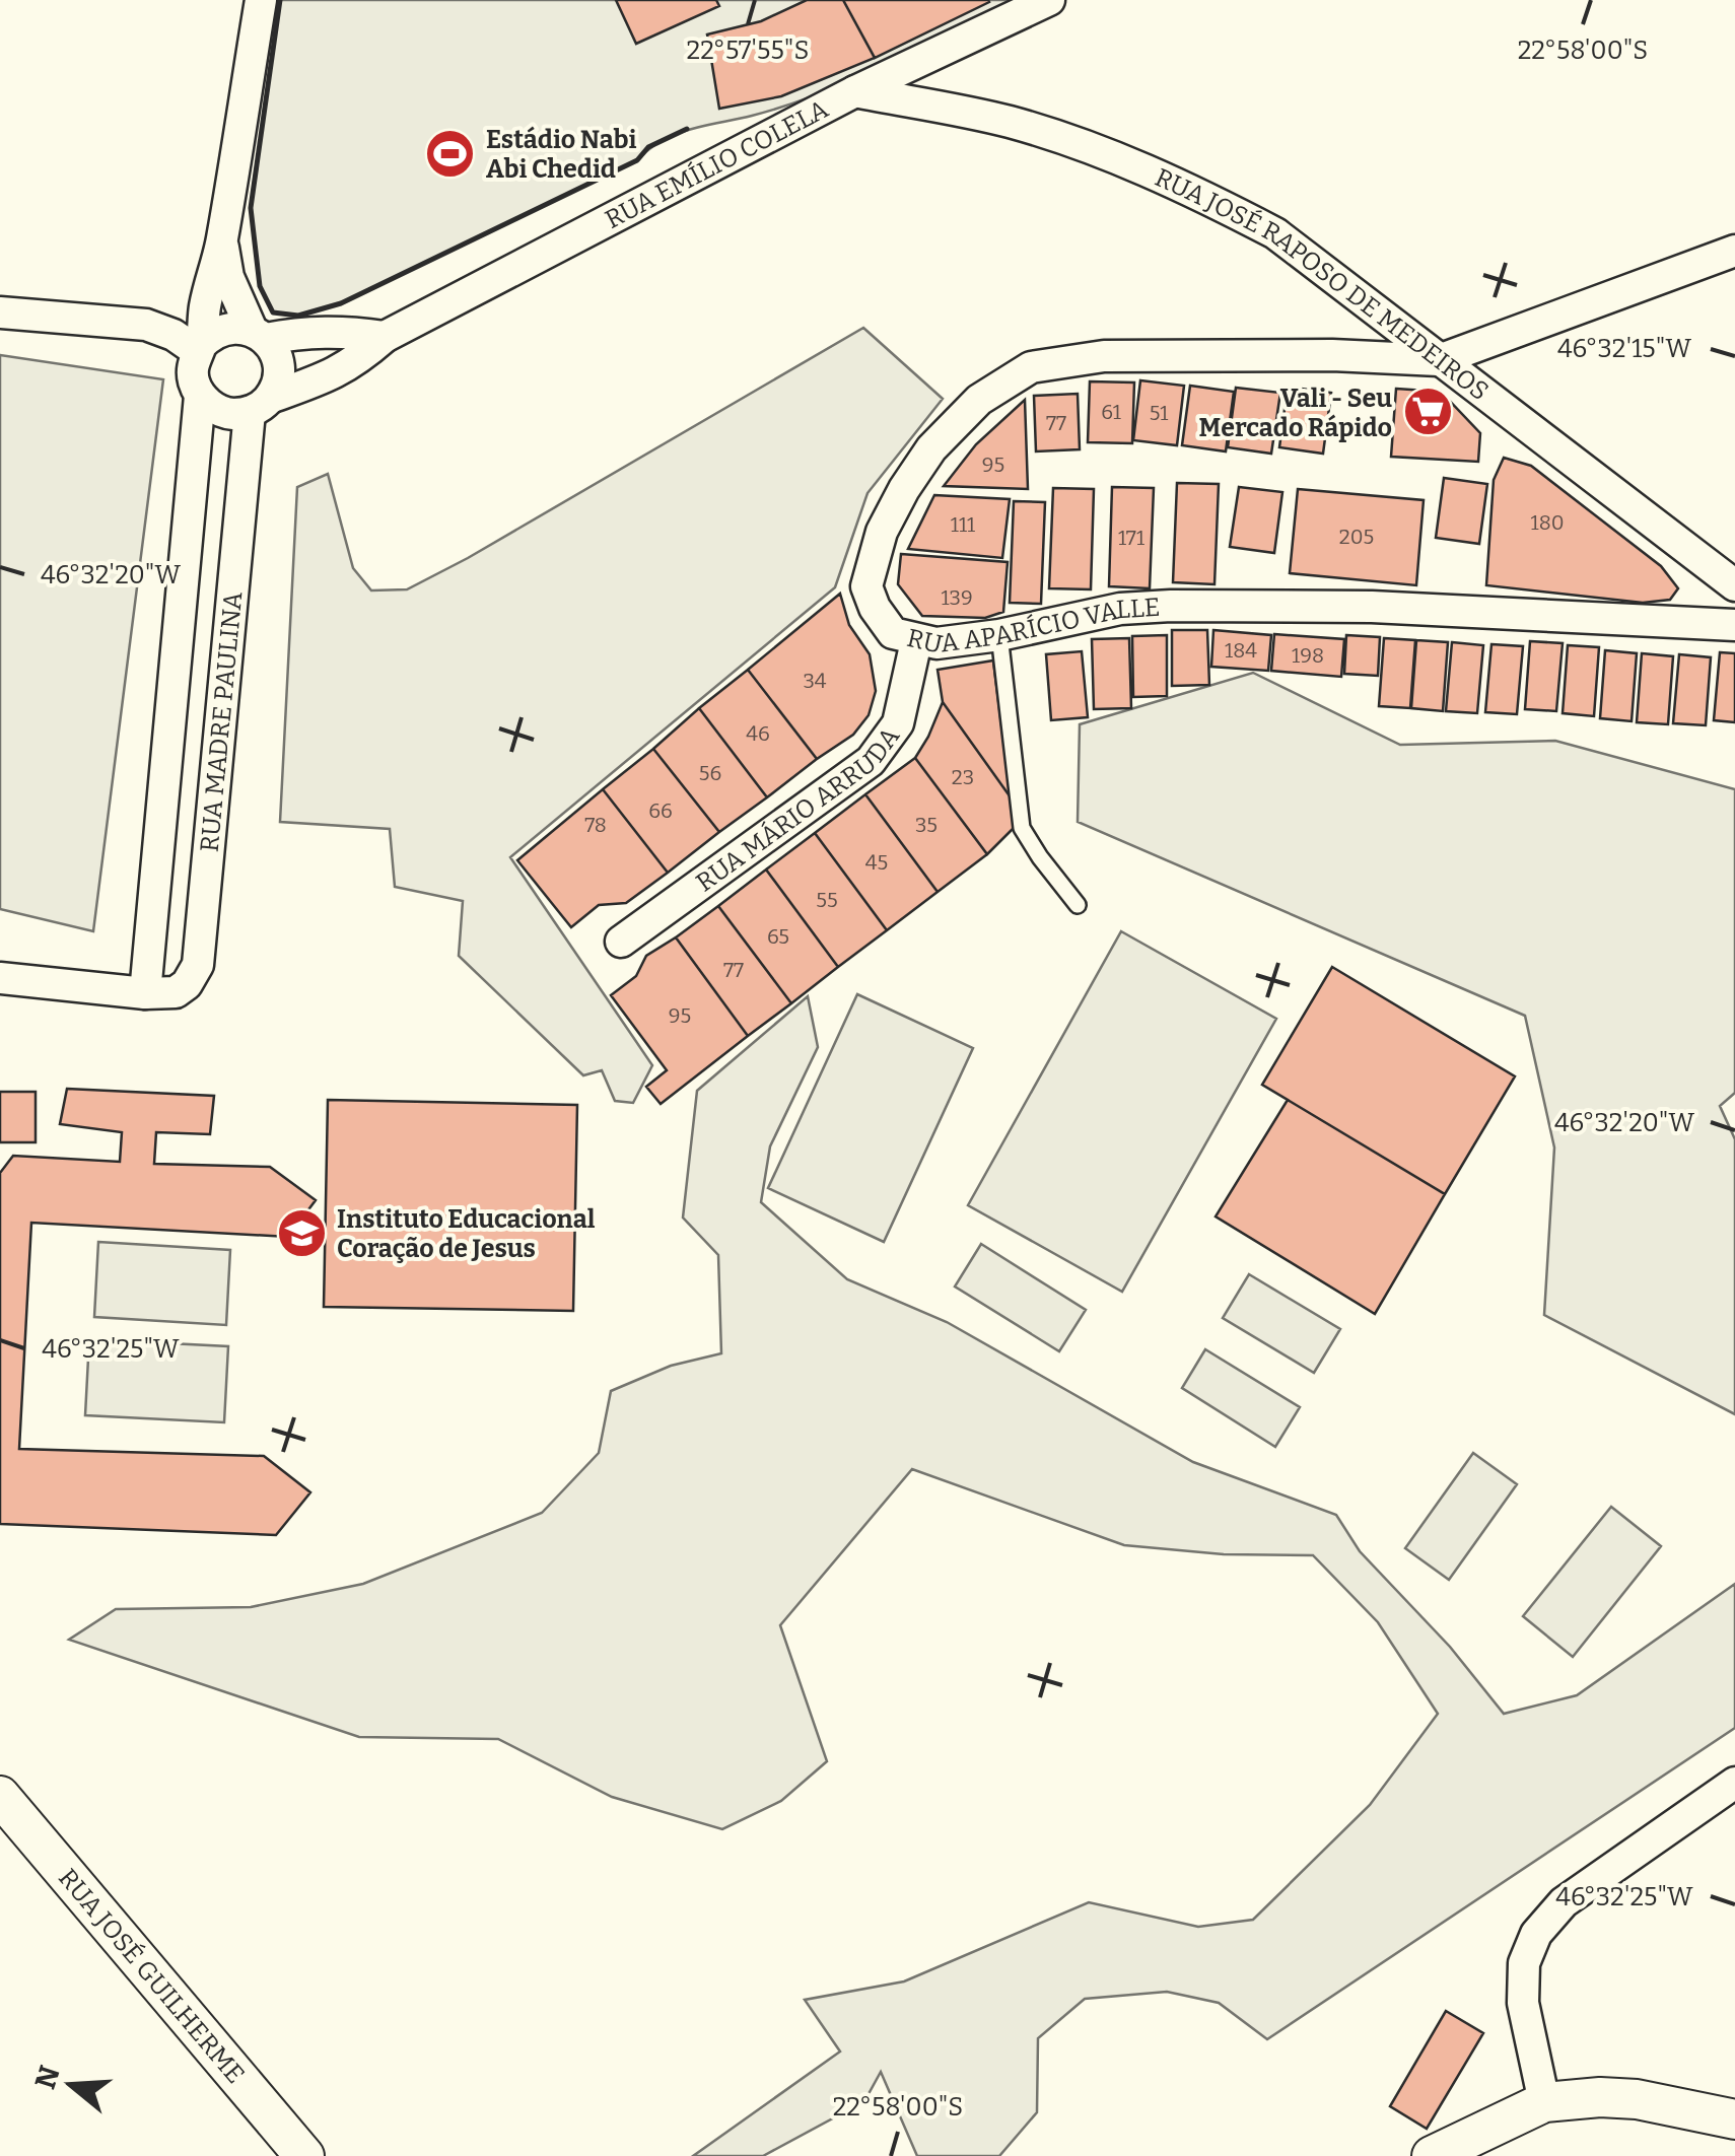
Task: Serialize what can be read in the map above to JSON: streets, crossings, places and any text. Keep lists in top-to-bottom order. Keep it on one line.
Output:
{"streets":{"street":["RUA EMÍLIO COLELA","RUA JOSÉ RAPOSO DE MEDEIROS","RUA APARÍCIO VALLE","RUA MADRE PAULINA","RUA MÁRIO ARRUDA","RUA JOSÉ GUILHERME"]},"crossings":[["RUA EMÍLIO COLELA","RUA JOSÉ RAPOSO DE MEDEIROS"],["RUA EMÍLIO COLELA","RUA MADRE PAULINA"],["RUA JOSÉ RAPOSO DE MEDEIROS","RUA APARÍCIO VALLE"],["RUA APARÍCIO VALLE","RUA MÁRIO ARRUDA"]],"places":{"sports":["Estádio Nabi Abi Chedid"],"supermarket":["Vali - Seu Mercado Rápido"],"school or university":["Instituto Educacional Coração de Jesus"]},"house_numbers":["61","51","77","95","180","111","205","171","139","184","198","34","46","56","23","66","78","35","45","55","65","77","95"],"north":"left","coordinates":["22°57'55\"S","22°58'00\"S","46°32'15\"W","46°32'20\"W","46°32'25\"W"]}
